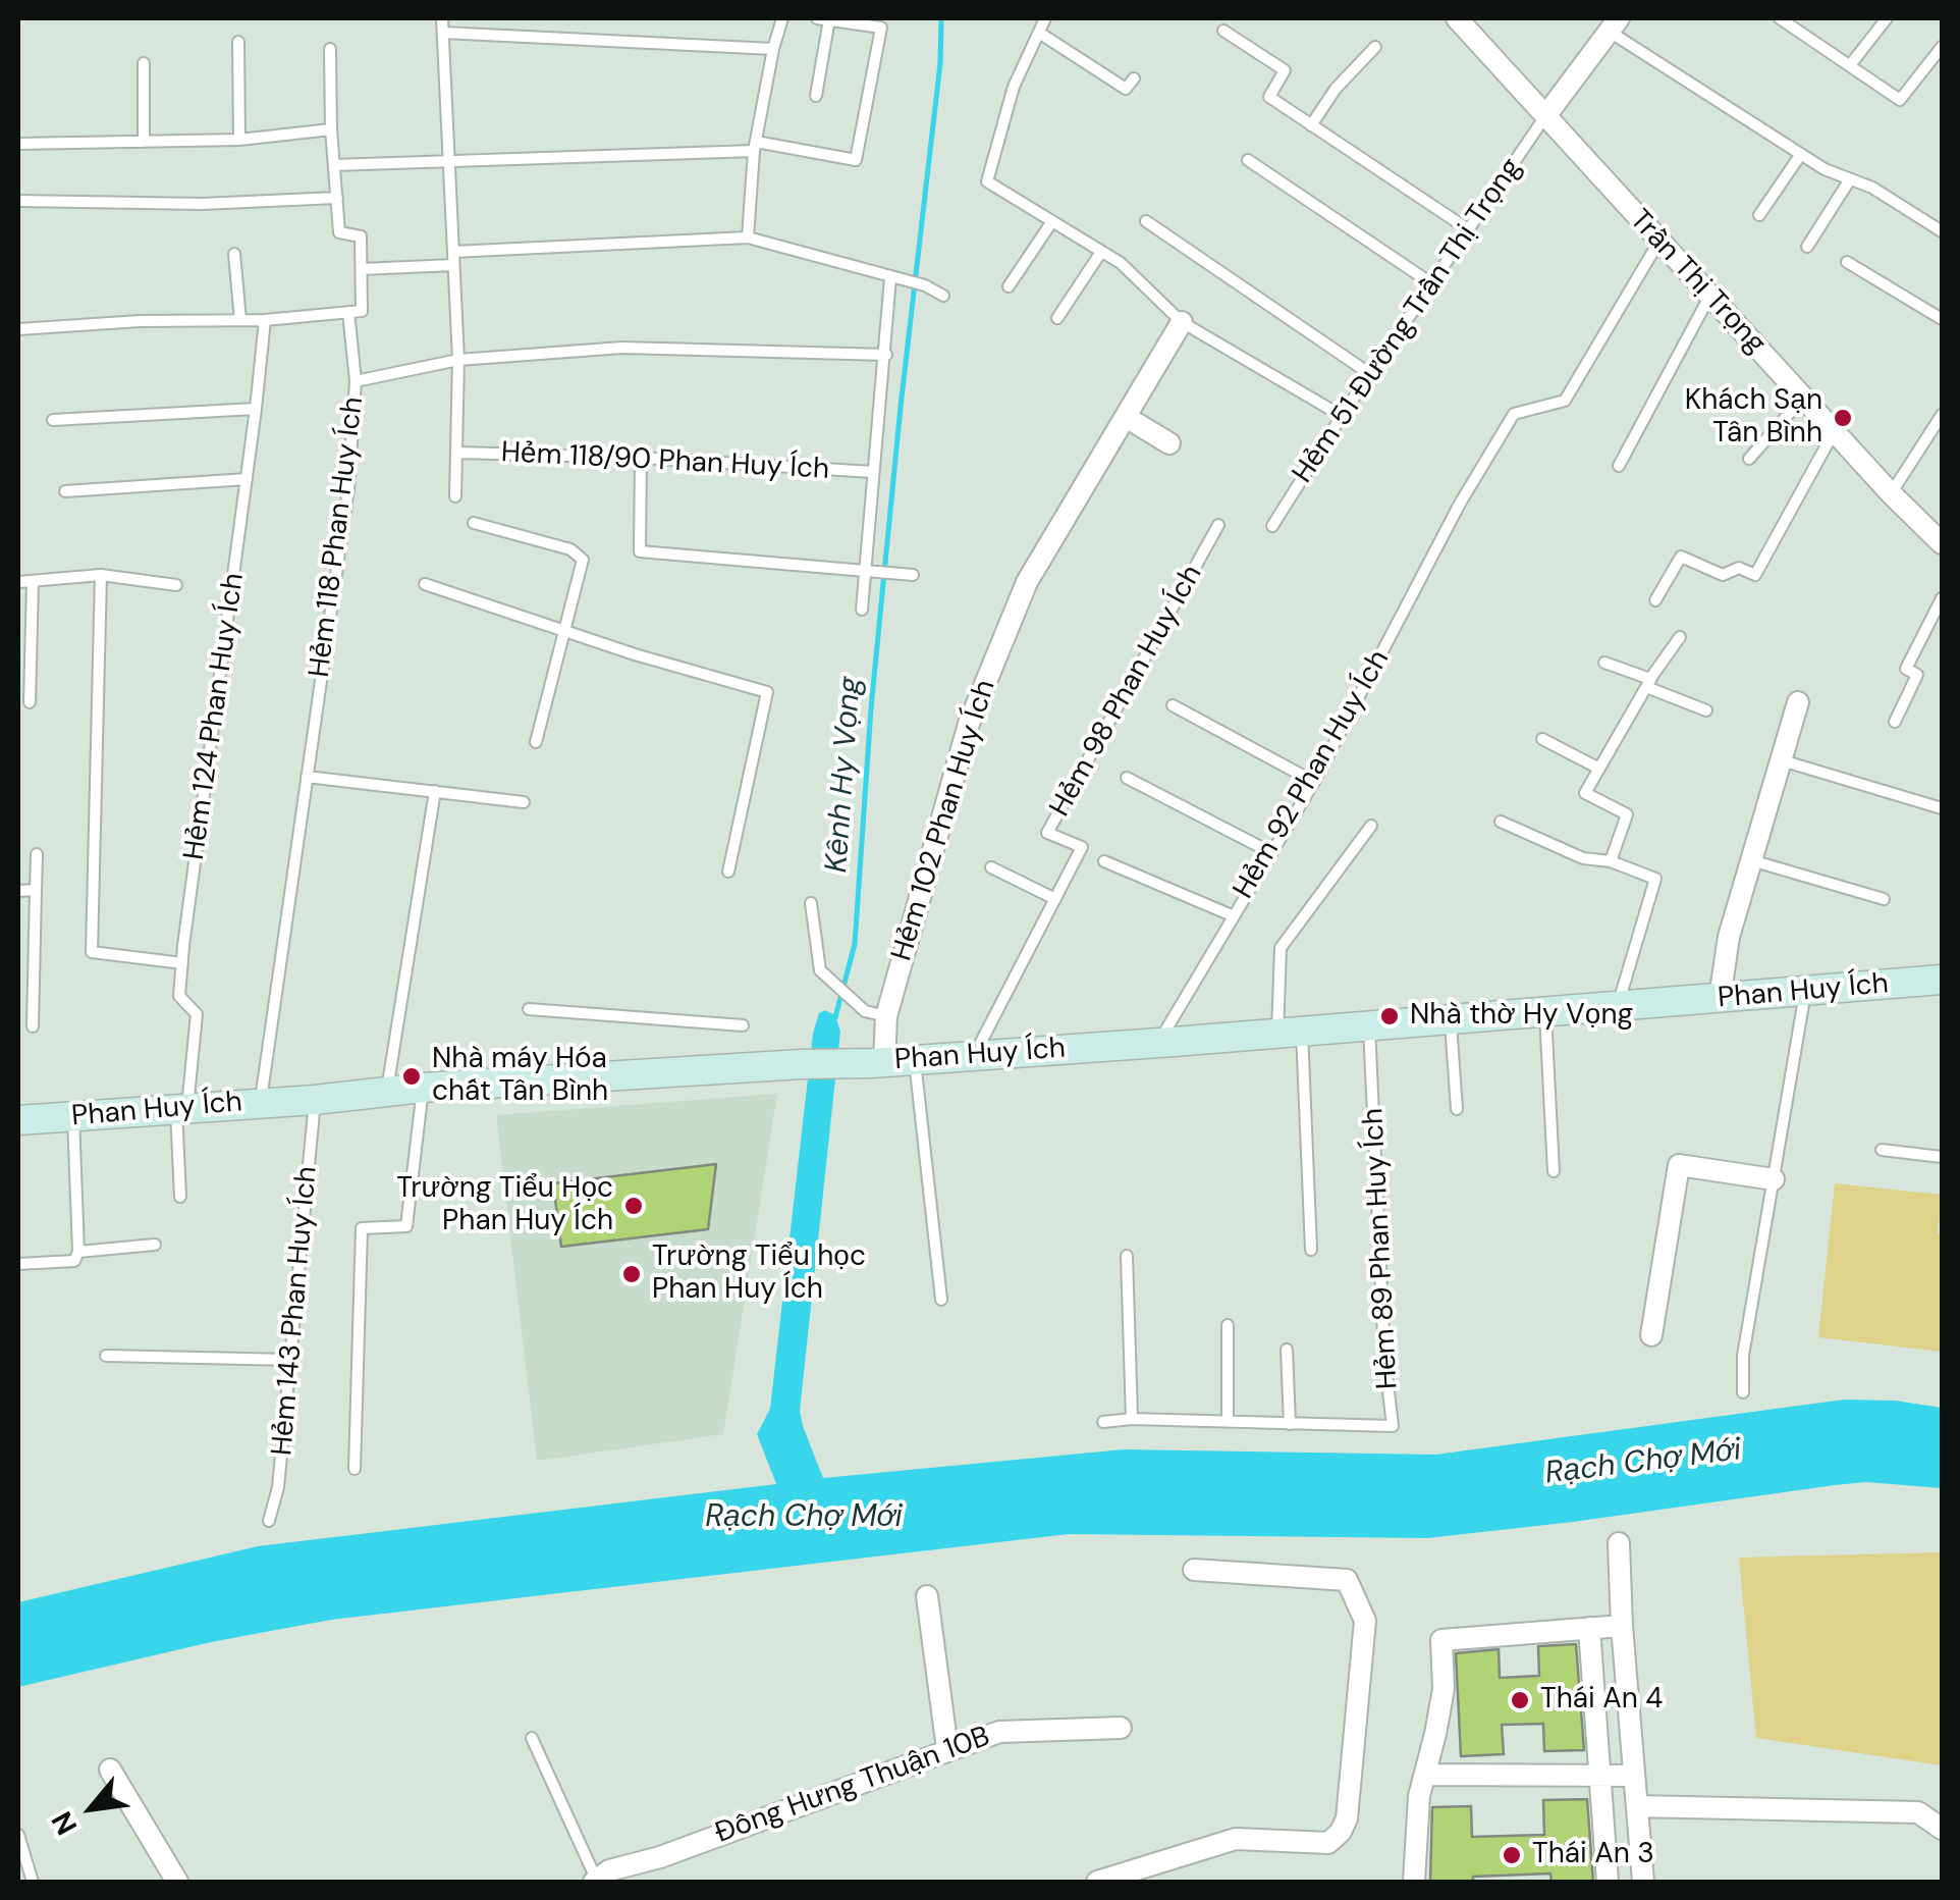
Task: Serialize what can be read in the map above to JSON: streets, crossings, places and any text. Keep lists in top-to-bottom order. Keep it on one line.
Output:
{"streets":{"main road":["Phan Huy Ích"],"street":["Trần Thị Trọng","Hẻm 102 Phan Huy Ích","Đông Hưng Thuận 10B"],"lane":["Hẻm 51 Đường Trần Thị Trọng","Hẻm 118/90 Phan Huy Ích","Hẻm 118 Phan Huy Ích","Hẻm 98 Phan Huy Ích","Hẻm 124 Phan Huy Ích","Hẻm 92 Phan Huy Ích","Hẻm 89 Phan Huy Ích","Hẻm 143 Phan Huy Ích"]},"crossings":[["Trần Thị Trọng","Hẻm 51 Đường Trần Thị Trọng"],["Trần Thị Trọng","Hẻm 92 Phan Huy Ích"],["Hẻm 118 Phan Huy Ích","Phan Huy Ích"],["Hẻm 98 Phan Huy Ích","Phan Huy Ích"],["Hẻm 124 Phan Huy Ích","Phan Huy Ích"],["Hẻm 92 Phan Huy Ích","Phan Huy Ích"],["Hẻm 102 Phan Huy Ích","Phan Huy Ích"],["Phan Huy Ích","Hẻm 89 Phan Huy Ích"],["Phan Huy Ích","Hẻm 143 Phan Huy Ích"]],"water":["Kênh Hy Vọng","Rạch Chợ Mới"],"places":["Khách Sạn Tân Bình","Nhà thờ Hy Vọng","Nhà máy Hóa chất Tân Bình","Trường Tiểu Học Phan Huy Ích","Trường Tiểu học Phan Huy Ích","Thái An 4","Thái An 3"],"north":"bottom left"}
